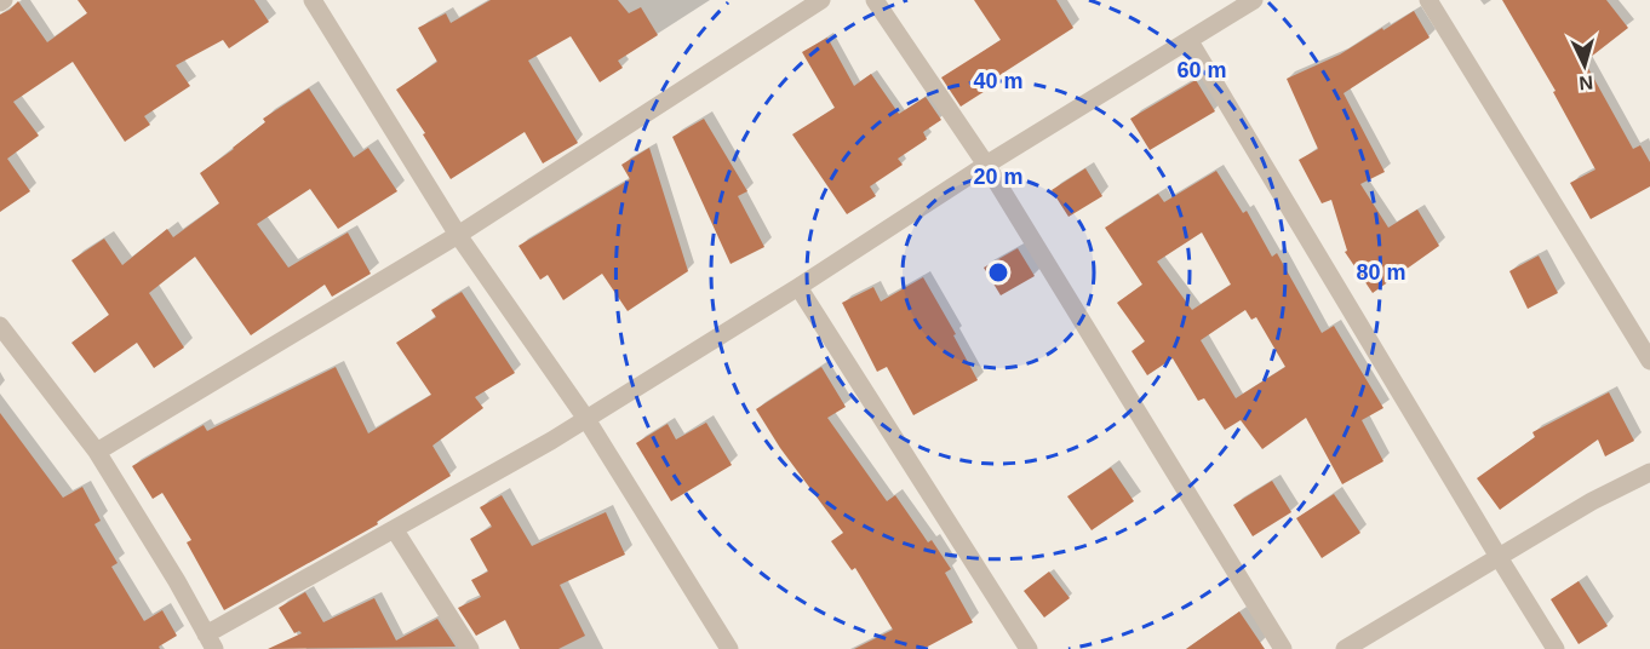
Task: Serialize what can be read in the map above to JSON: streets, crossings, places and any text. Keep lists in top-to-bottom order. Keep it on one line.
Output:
{"north":"bottom","rings":["60 m","40 m","20 m","80 m"]}
